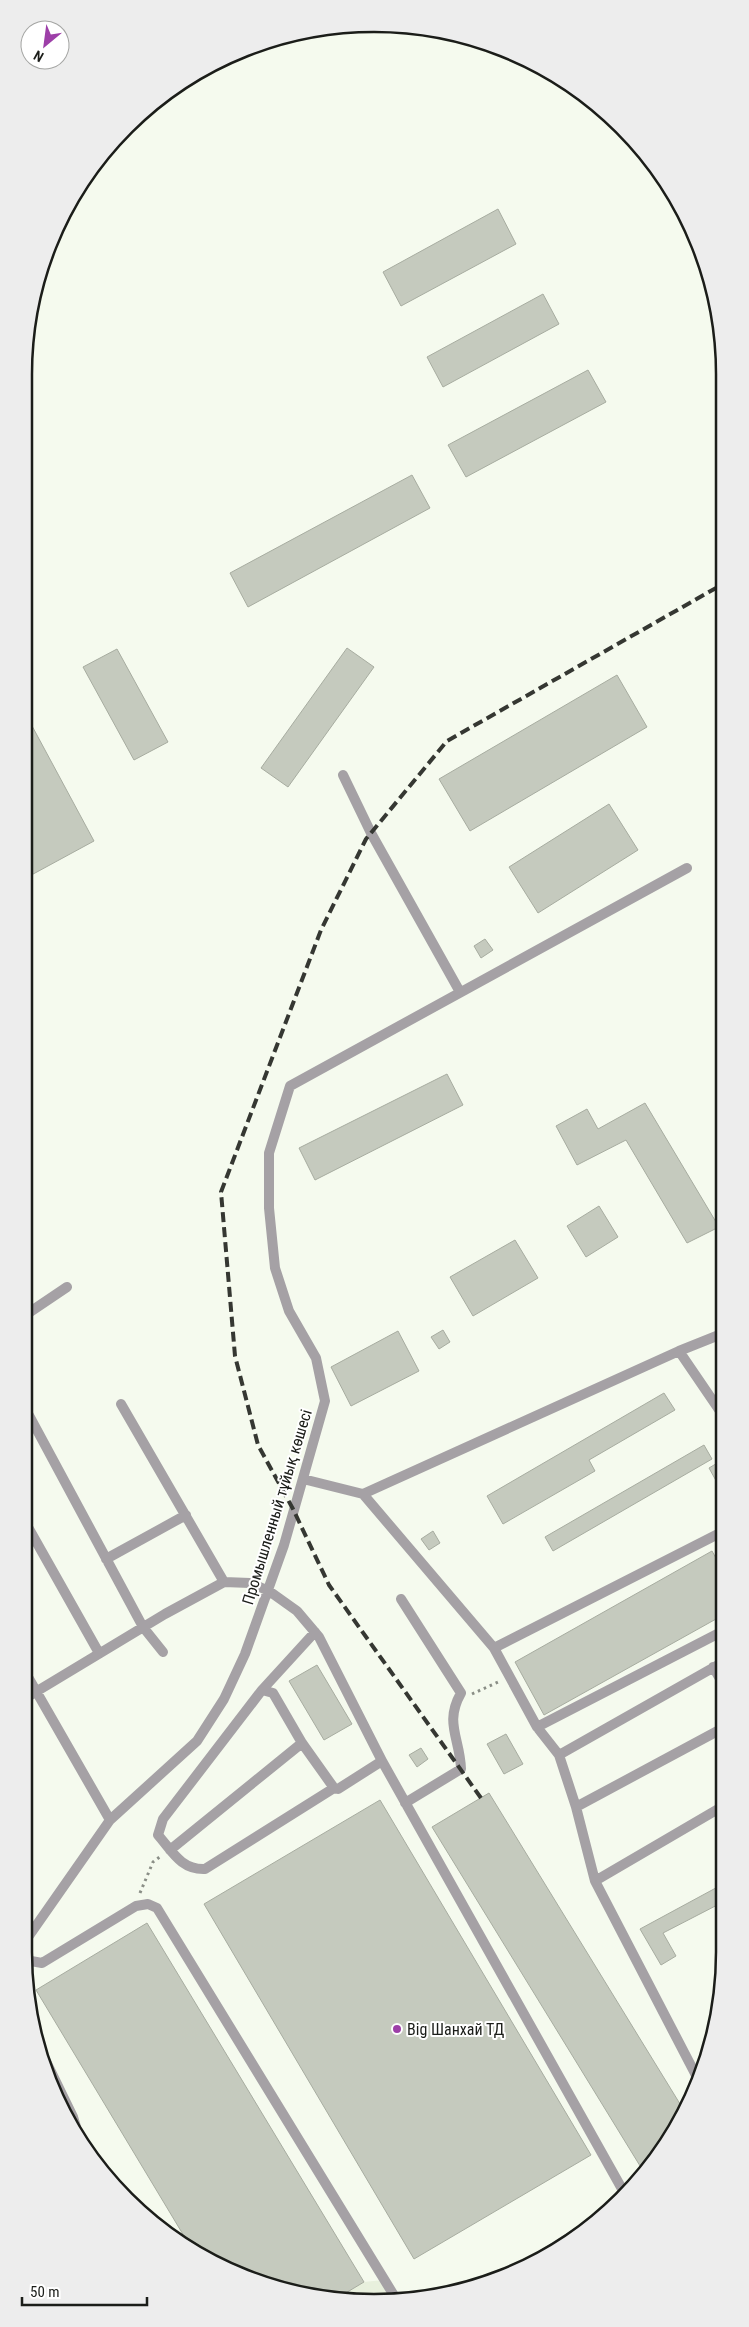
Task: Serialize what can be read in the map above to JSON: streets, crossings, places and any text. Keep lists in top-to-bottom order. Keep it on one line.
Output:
{"streets":{"lane":["Промышленный тұйық көшесі"]},"places":["Big Шанхай ТД"],"scale_bar":"50 m","north":"bottom left"}
